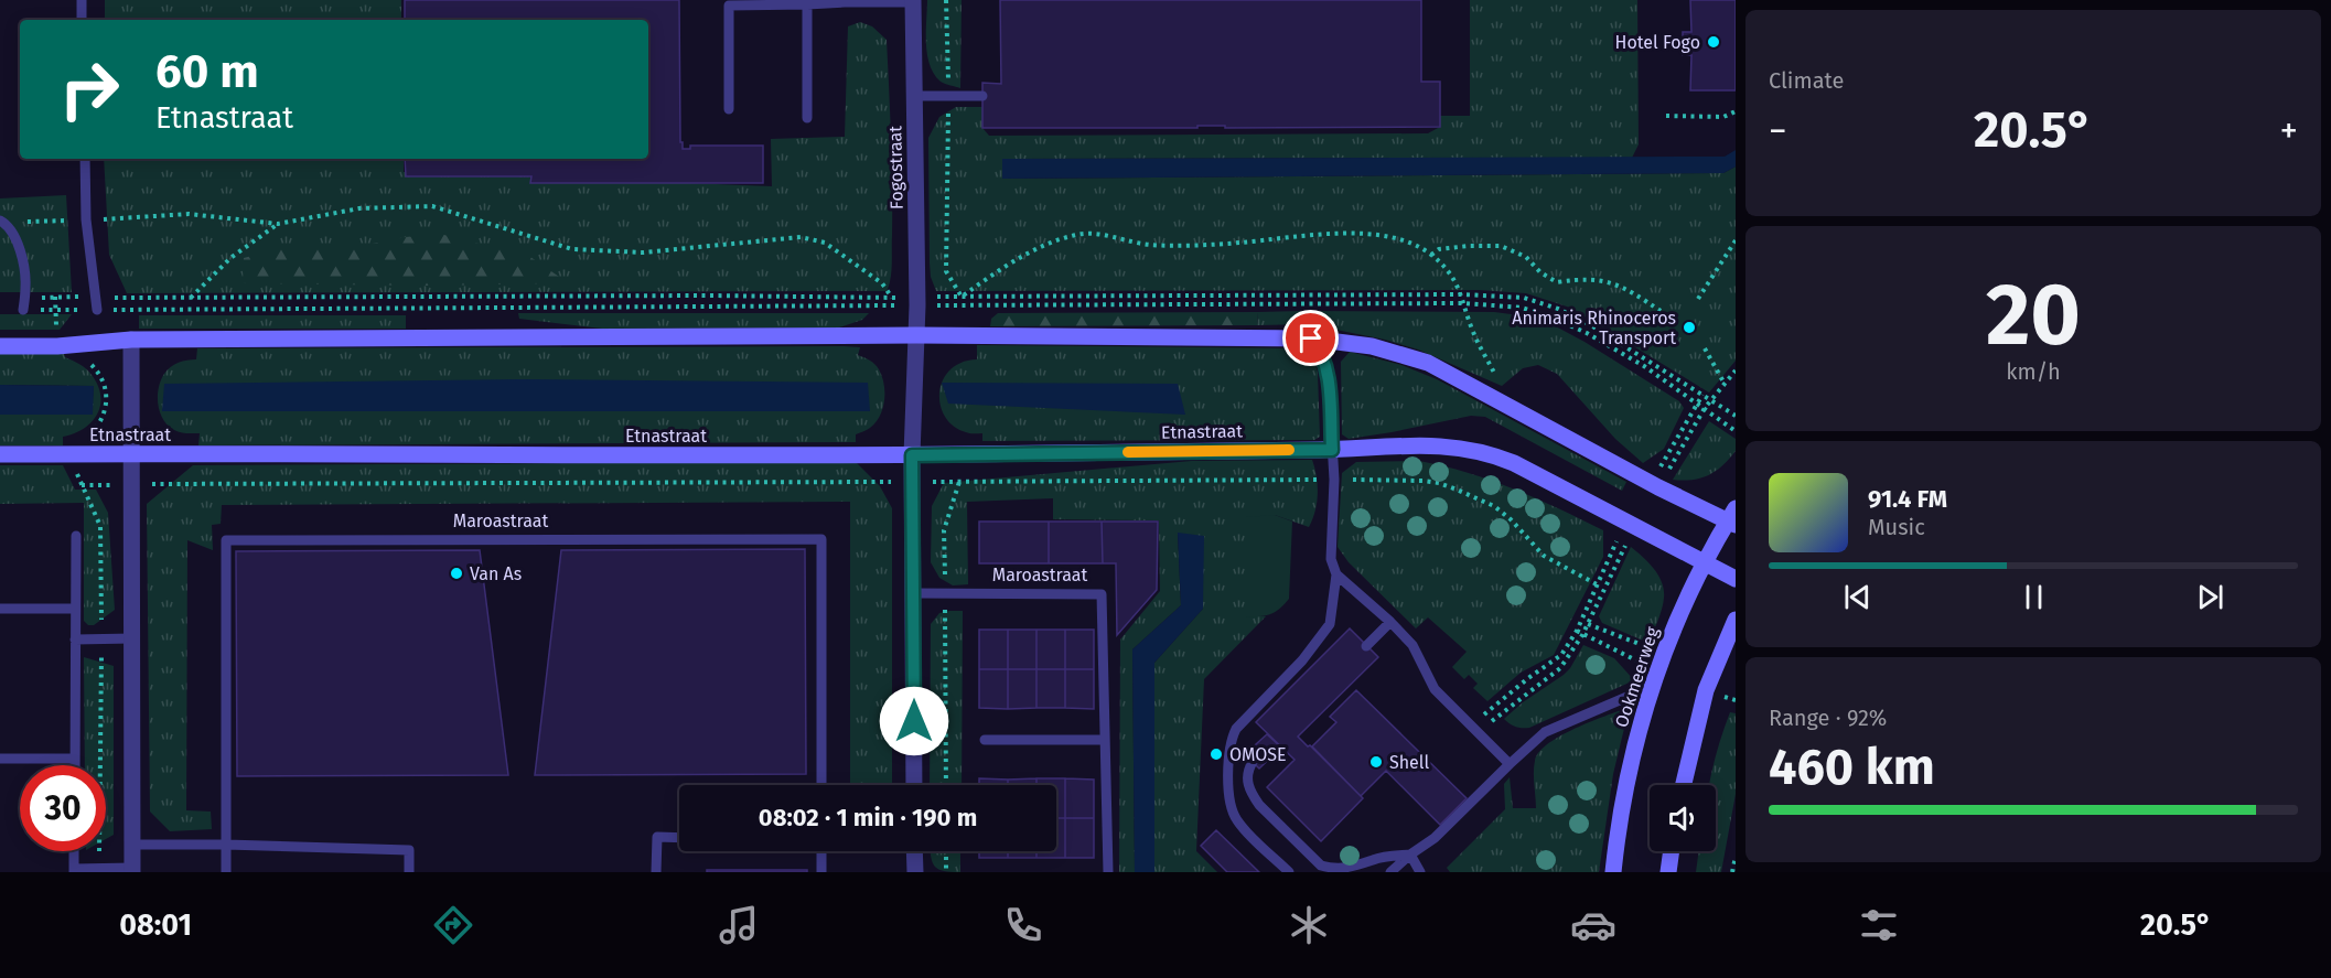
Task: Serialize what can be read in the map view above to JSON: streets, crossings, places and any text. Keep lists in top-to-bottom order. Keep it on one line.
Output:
{"streets":{"street":["Fogostraat","Etnastraat","Ookmeerweg"],"lane":["Maroastraat"]},"crossings":[["Fogostraat","Etnastraat"],["Etnastraat","Ookmeerweg"]],"places":["Hotel Fogo","Animaris Rhinoceros Transport","Van As","OMOSE","Shell"],"page":{"tile":["Climate",["20","km/h"],["Range · 92%","460 km"]],"turn":["60 m","Etnastraat"],"heat":["−","20.5°","+"],"song":["91.4 FM","Music"],"limit":"30","trip":"08:02 · 1 min · 190 m","tabs":["08:01","20.5°"]}}
